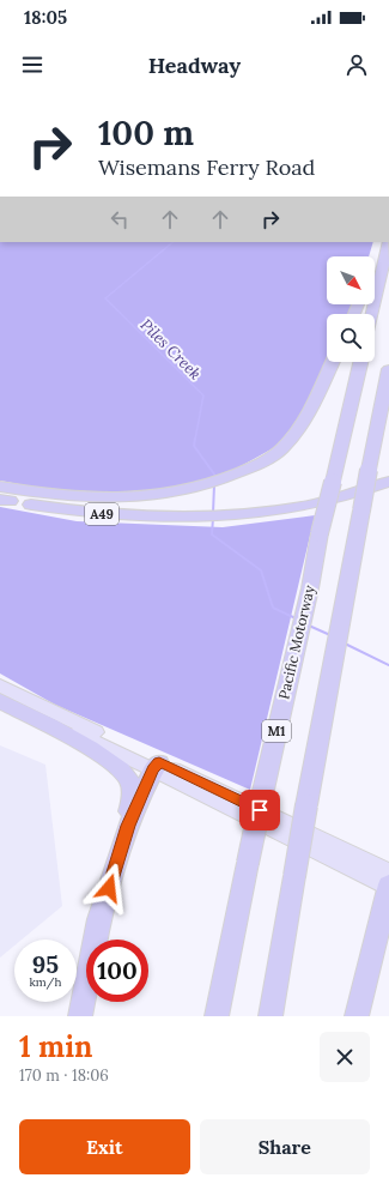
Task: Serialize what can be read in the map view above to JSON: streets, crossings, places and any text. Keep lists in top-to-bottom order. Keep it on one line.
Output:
{"streets":{"highway":["A49","Pacific Motorway","M1"]},"water":["Piles Creek"],"north":"bottom right","page":{"status":"18:05","header":"Headway","turn":["100 m","Wisemans Ferry Road"],"speed":"95 km/h","limit":"100","heading":["1 min","170 m · 18:06"],"buttons":["Exit","Share"]}}
